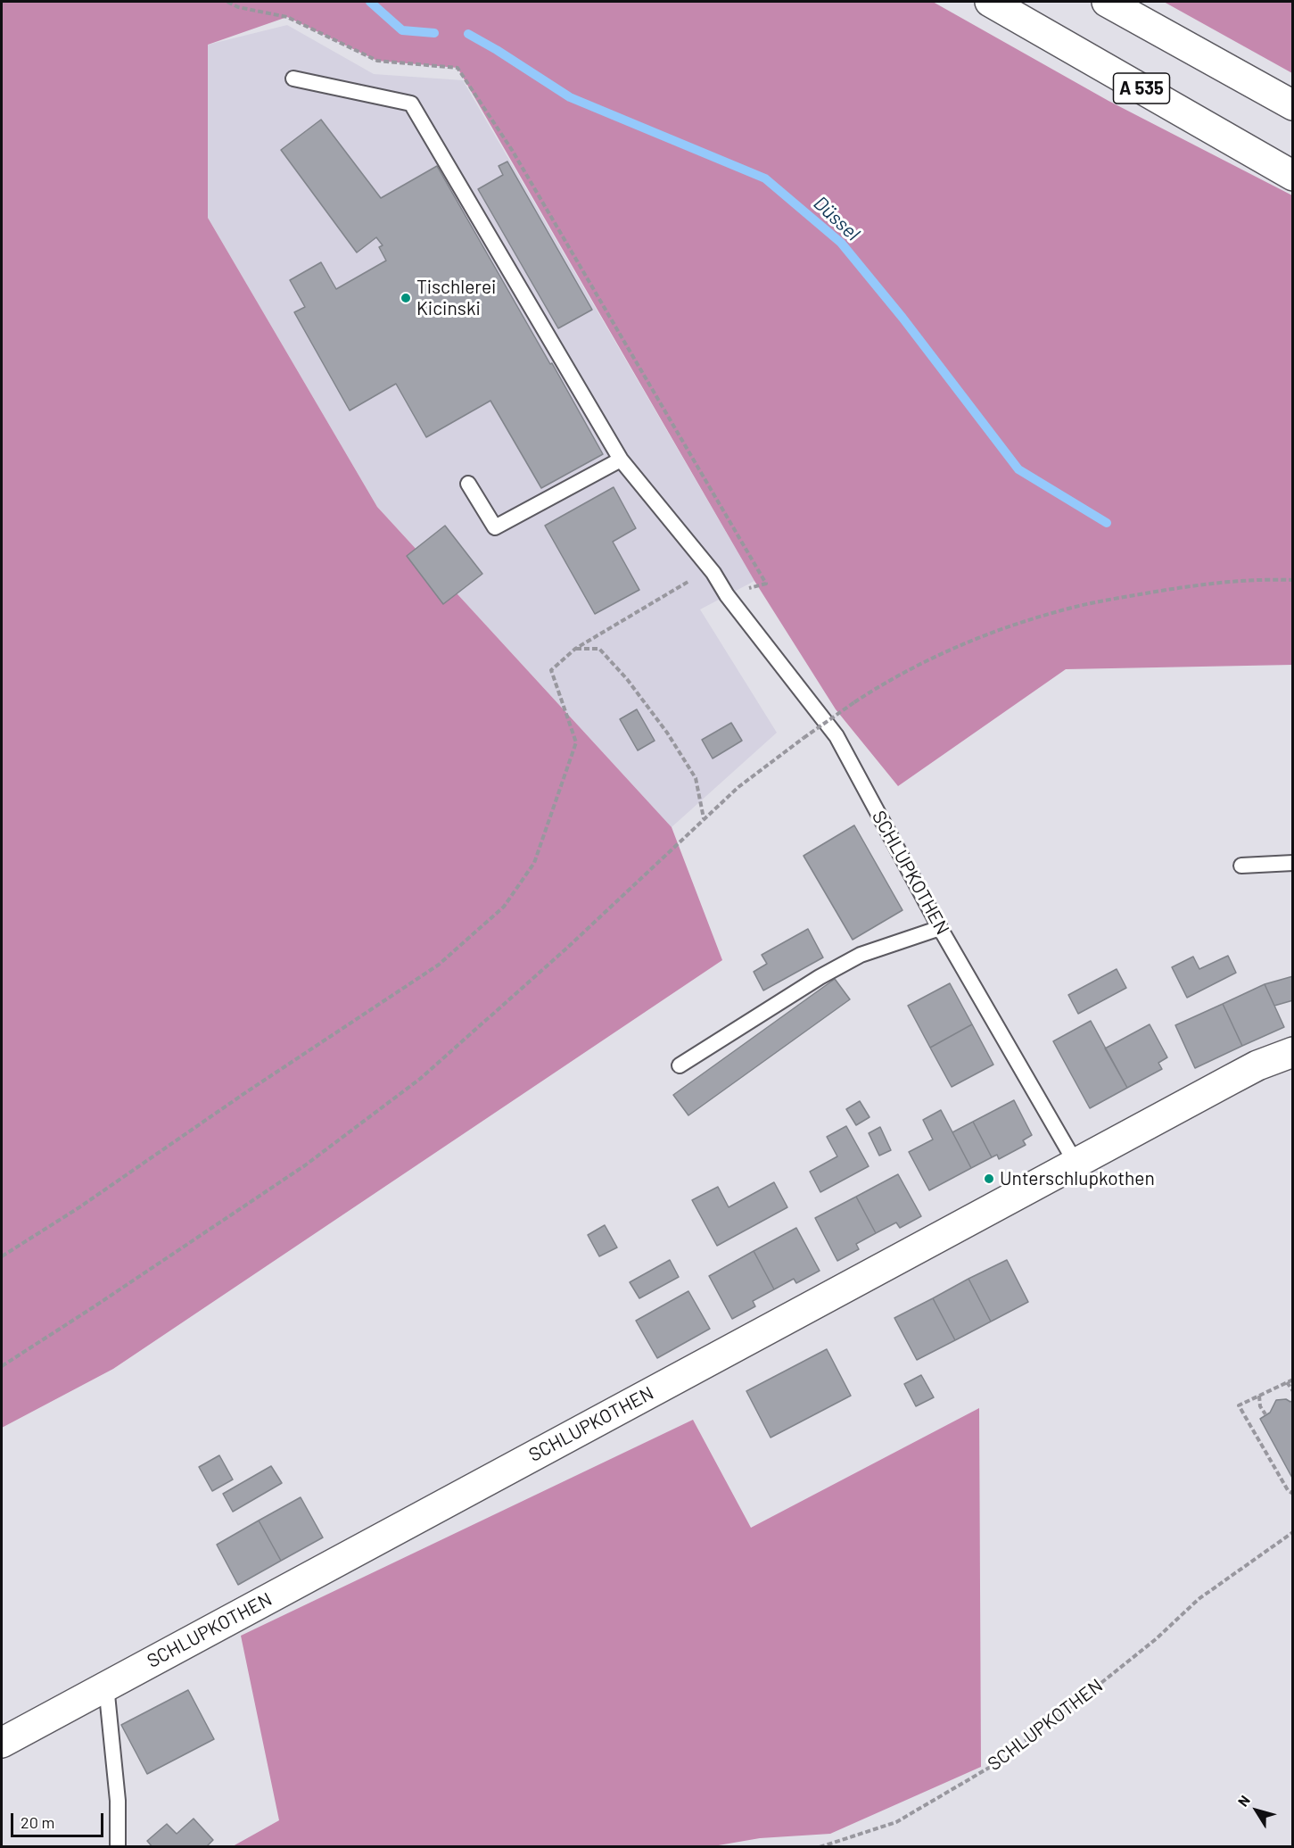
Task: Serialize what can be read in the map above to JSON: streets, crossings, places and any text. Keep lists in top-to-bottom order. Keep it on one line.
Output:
{"streets":{"main road":["A 535","SCHLUPKOTHEN"]},"water":["Düssel"],"places":["Tischlerei Kicinski","Unterschlupkothen"],"scale_bar":"20 m","north":"top left"}
